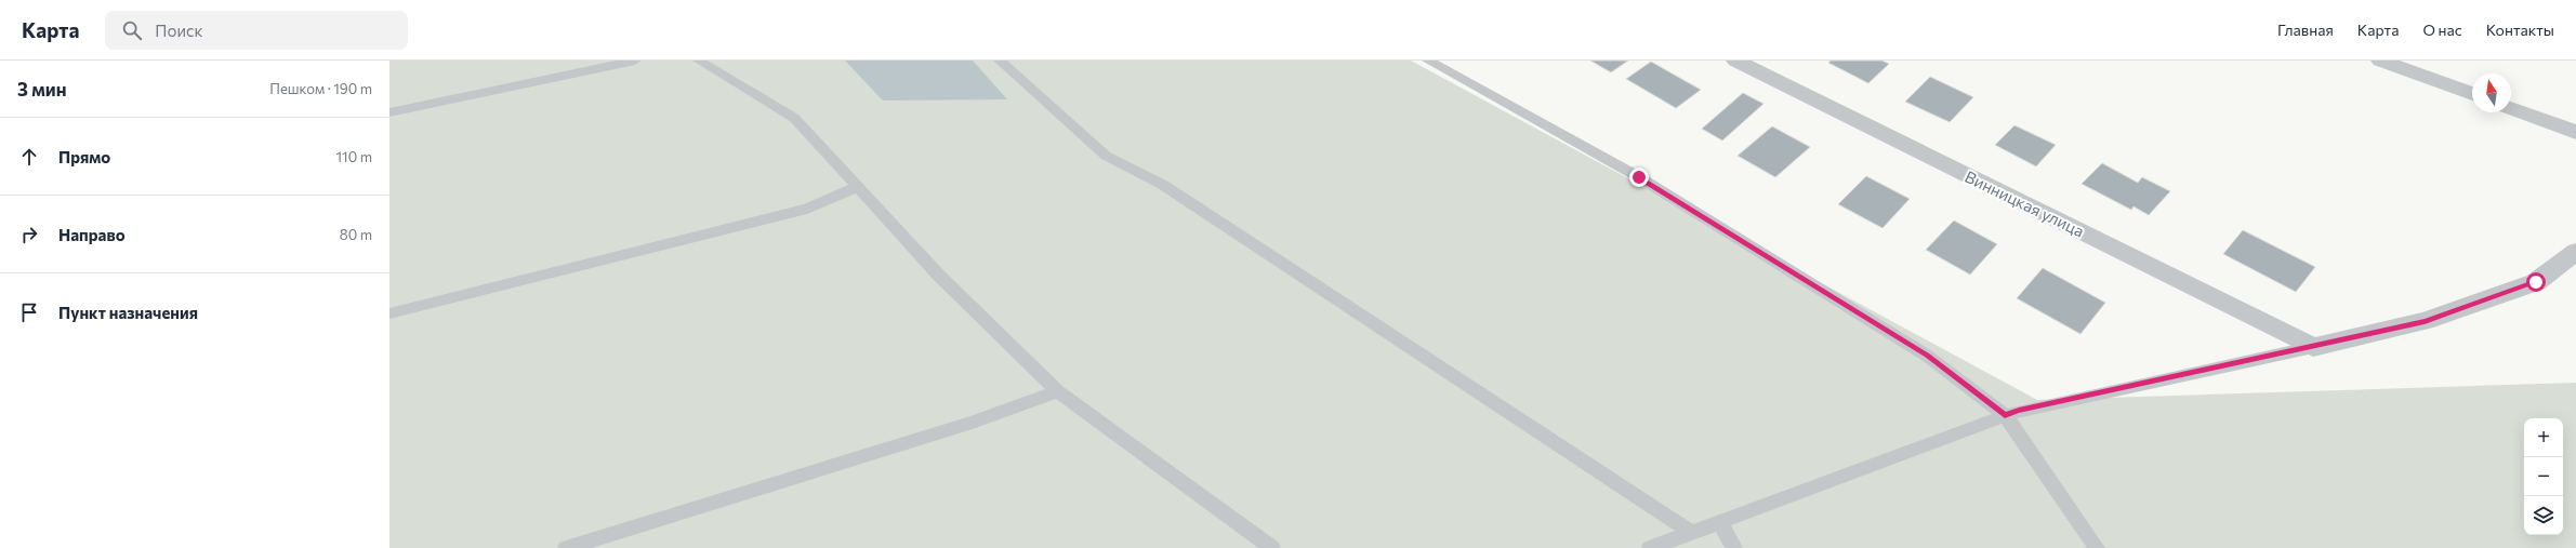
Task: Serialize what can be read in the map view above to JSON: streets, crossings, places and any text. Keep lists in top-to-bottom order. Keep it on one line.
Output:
{"streets":{"street":["Винницкая улица"]},"north":"top","page":{"header":"Карта","search":"Поиск","nav":["Главная","Карта","О нас","Контакты"],"heading":["3 мин","Пешком · 190 m"],"list":[["Прямо","110 m"],["Направо","80 m"],"Пункт назначения"],"map_buttons":["+","−"]}}
